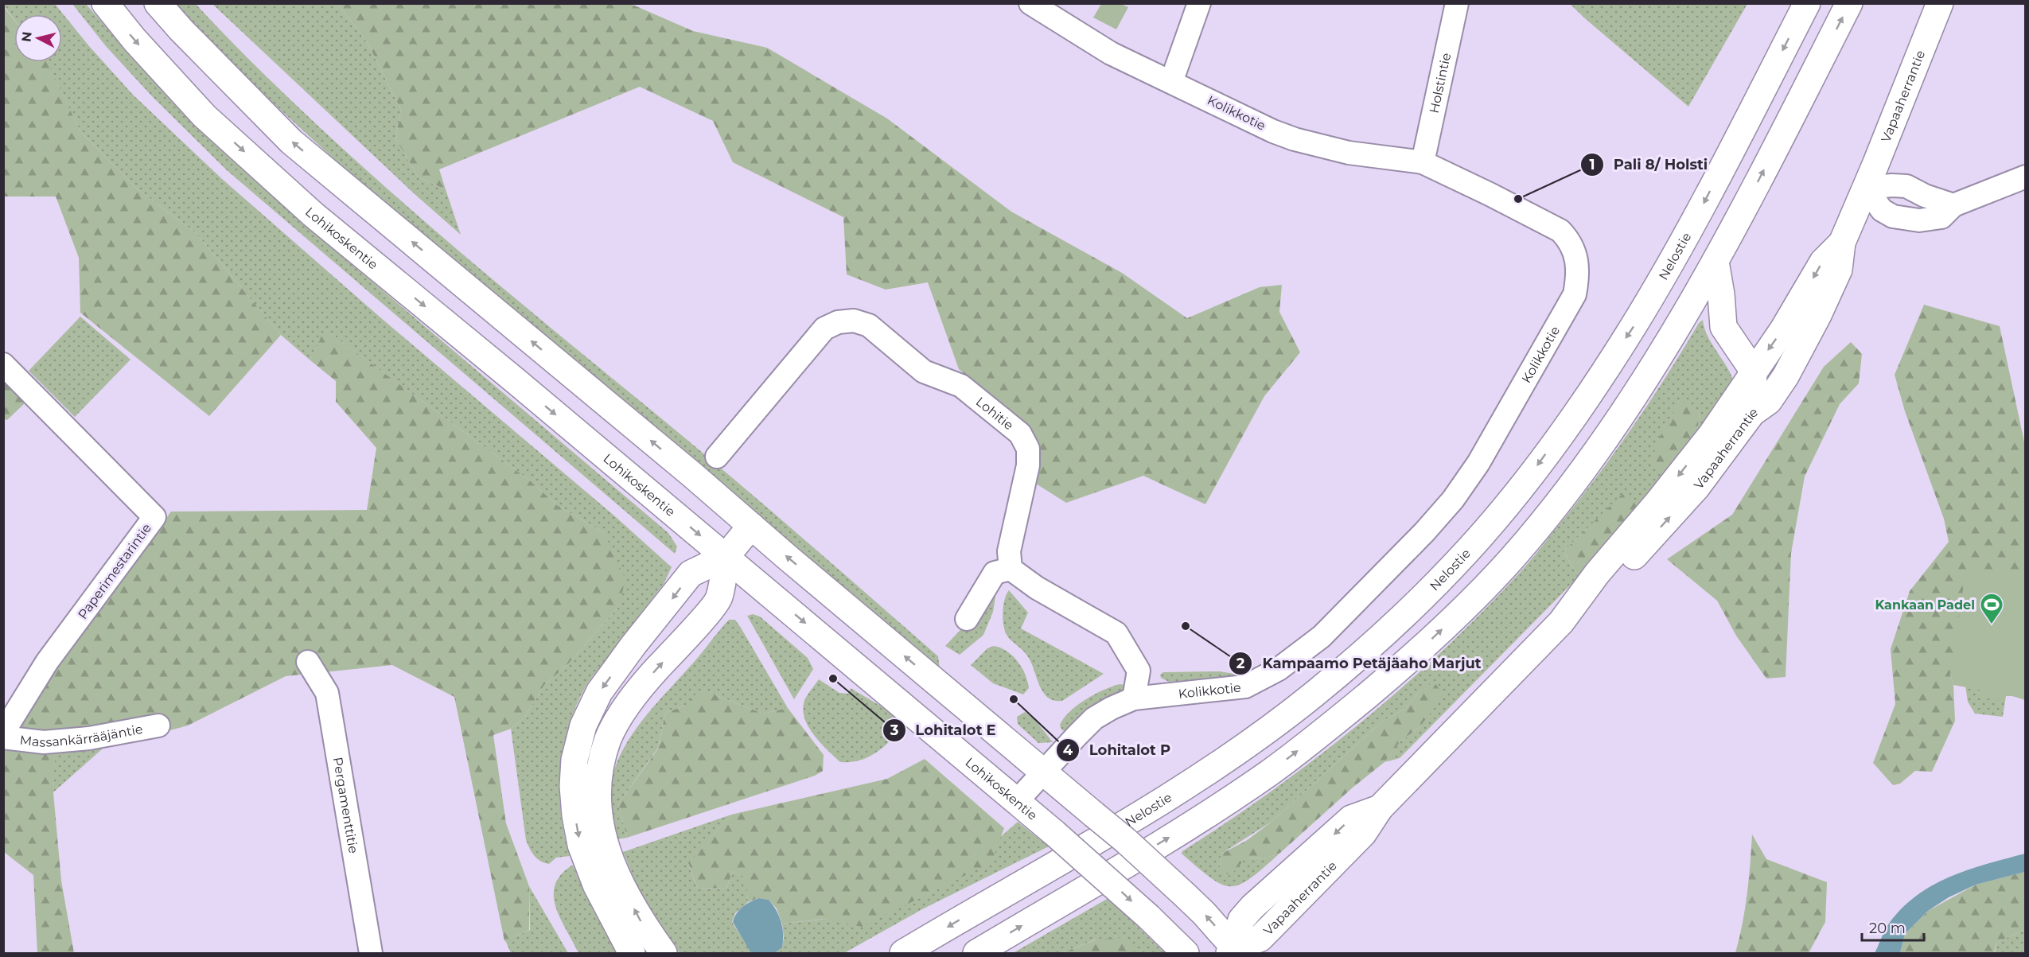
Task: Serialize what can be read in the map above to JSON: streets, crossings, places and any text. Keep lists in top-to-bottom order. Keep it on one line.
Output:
{"streets":{"main road":["Vapaaherrantie","Lohikoskentie","Nelostie"],"street":["Holstintie","Kolikkotie","Lohitie","Paperimestarintie","Massankärrääjäntie","Pergamenttitie"]},"crossings":[["Holstintie","Kolikkotie"],["Kolikkotie","Lohikoskentie"],["Paperimestarintie","Massankärrääjäntie"]],"places":{"other":["Pali 8/ Holsti","Kampaamo Petäjäaho Marjut","Lohitalot E","Lohitalot P"],"sports":["Kankaan Padel"]},"scale_bar":"20 m","north":"left"}
